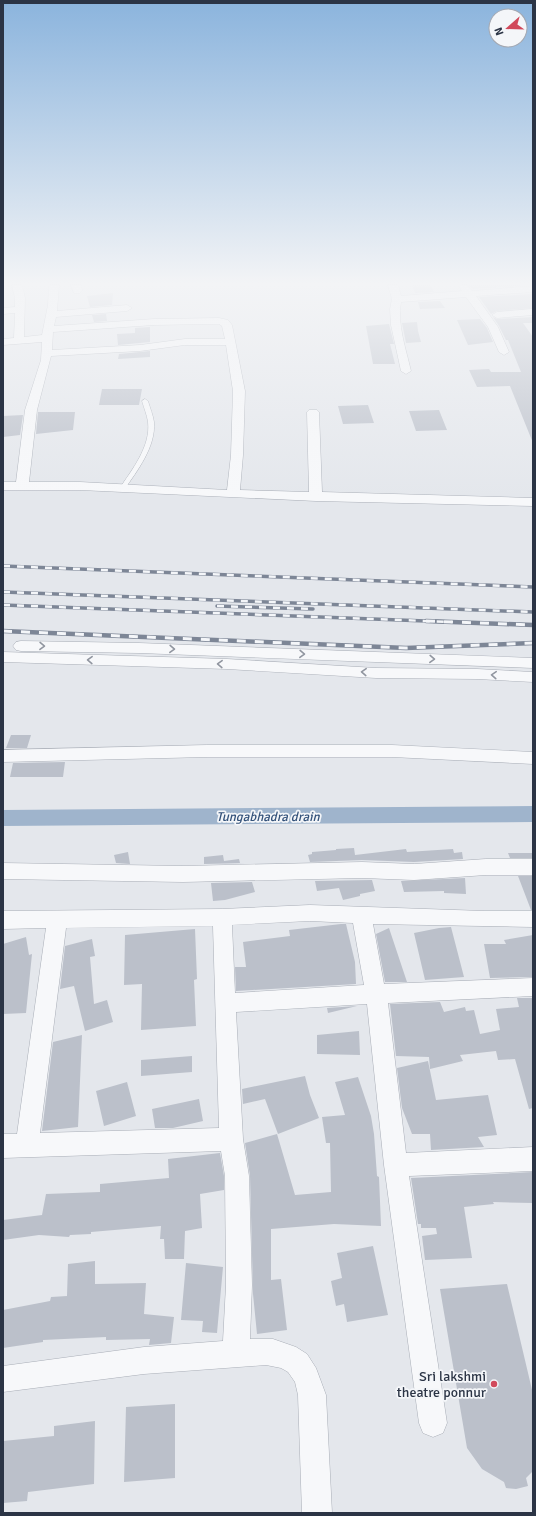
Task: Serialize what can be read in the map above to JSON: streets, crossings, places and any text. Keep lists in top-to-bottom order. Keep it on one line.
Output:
{"water":["Tungabhadra drain"],"places":["Sri lakshmi theatre ponnur"],"north":"left"}
